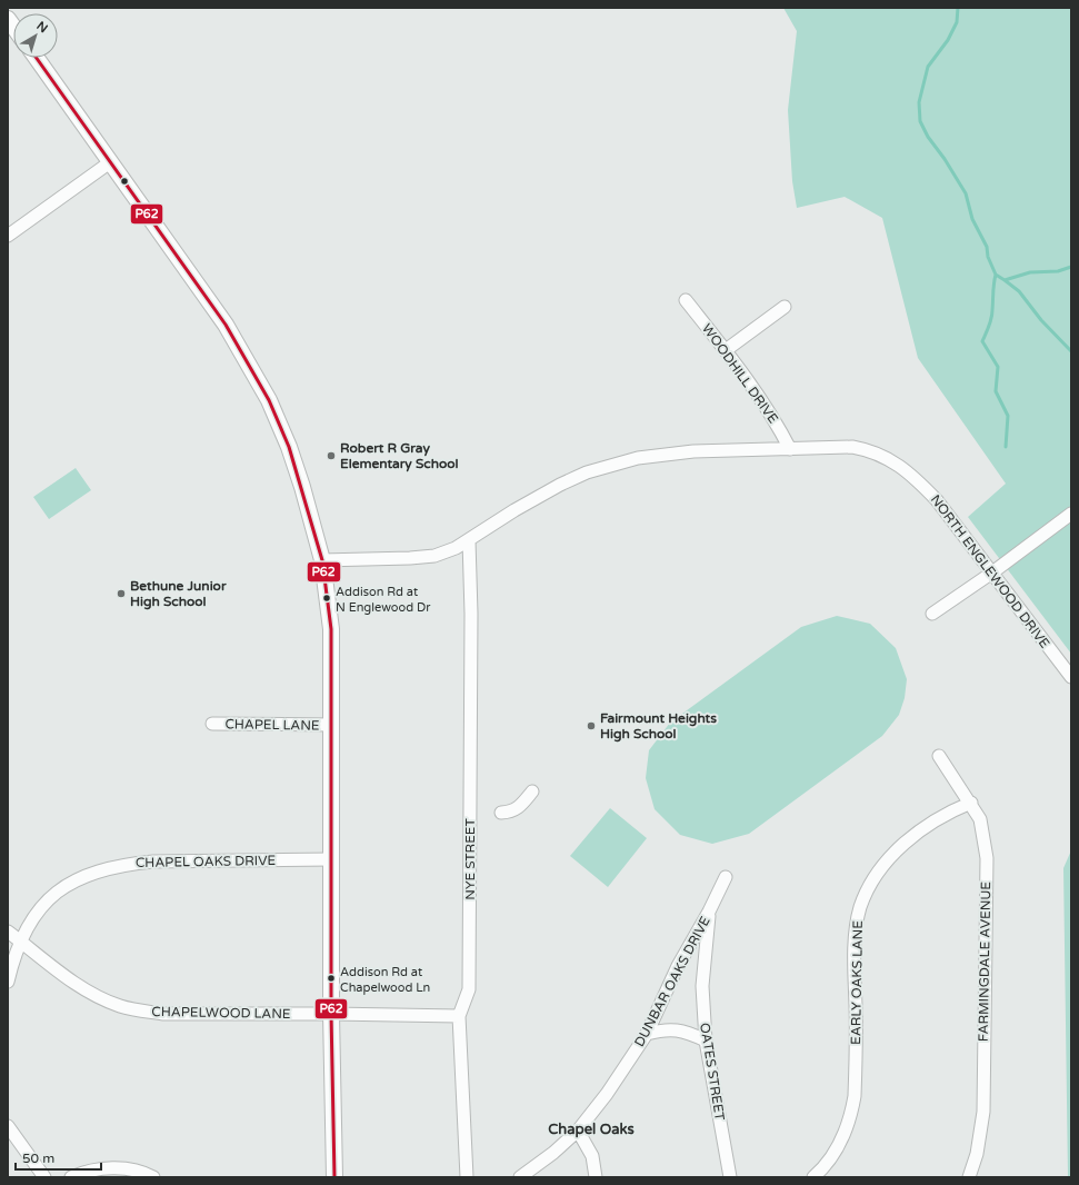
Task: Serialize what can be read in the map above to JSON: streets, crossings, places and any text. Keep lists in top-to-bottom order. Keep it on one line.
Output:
{"streets":{"street":["WOODHILL DRIVE","NORTH ENGLEWOOD DRIVE","CHAPEL LANE","NYE STREET","CHAPEL OAKS DRIVE","FARMINGDALE AVENUE","DUNBAR OAKS DRIVE","EARLY OAKS LANE","CHAPELWOOD LANE","OATES STREET"]},"crossings":[["WOODHILL DRIVE","NORTH ENGLEWOOD DRIVE"],["NORTH ENGLEWOOD DRIVE","NYE STREET"],["NYE STREET","CHAPELWOOD LANE"],["CHAPEL OAKS DRIVE","CHAPELWOOD LANE"],["FARMINGDALE AVENUE","EARLY OAKS LANE"],["DUNBAR OAKS DRIVE","OATES STREET"]],"districts":["Chapel Oaks"],"places":["Robert R Gray Elementary School","Bethune Junior High School","Addison Rd at N Englewood Dr","Fairmount Heights High School","Addison Rd at Chapelwood Ln"],"lines":["transit line P62"],"scale_bar":"50 m","north":"top right"}
